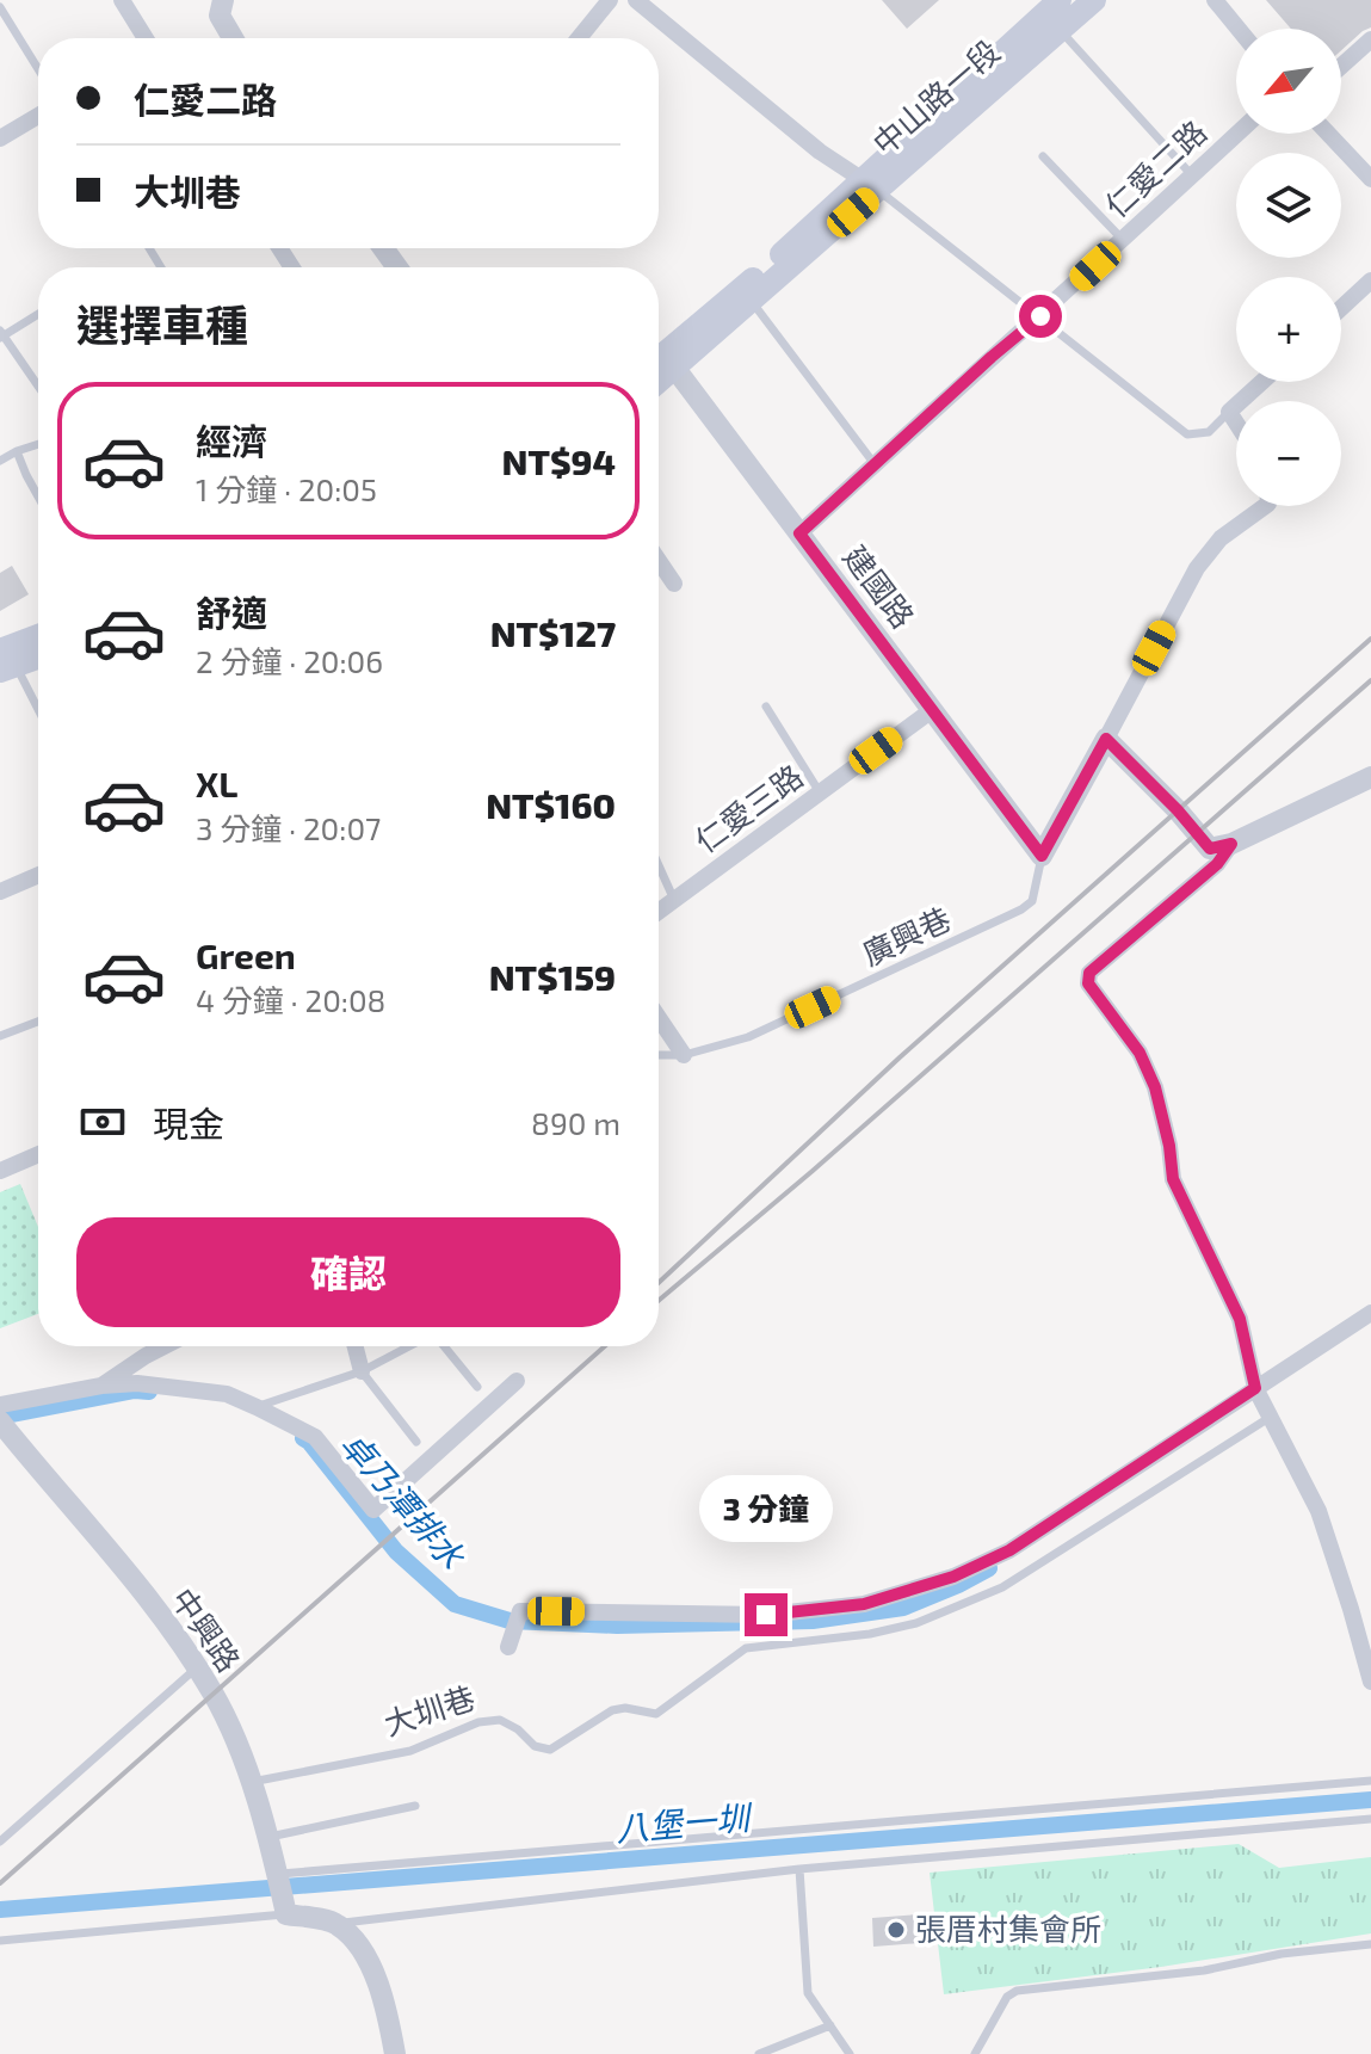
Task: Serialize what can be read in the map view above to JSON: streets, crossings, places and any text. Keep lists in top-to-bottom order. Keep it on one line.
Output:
{"streets":{"main road":["中山路一段"],"street":["仁愛二路","建國路","仁愛三路","中興路"],"lane":["廣興巷","大圳巷"]},"crossings":[["中山路一段","建國路"],["仁愛二路","建國路"],["建國路","仁愛三路"],["建國路","廣興巷"],["中興路","大圳巷"]],"water":["卓乃潭排水","八堡一圳"],"places":["張厝村集會所"],"north":"bottom left","page":{"map_buttons":["+","−"],"banner":["仁愛二路","大圳巷"],"heading":"選擇車種","list":[{"name":"經濟","note":"1 分鐘 · 20:05","value":"NT$94"},{"name":"舒適","note":"2 分鐘 · 20:06","value":"NT$127"},{"name":"XL","note":"3 分鐘 · 20:07","value":"NT$160"},{"name":"Green","note":"4 分鐘 · 20:08","value":"NT$159"}],"pay":["現金","890 m"],"buttons":"確認","bubble":"3 分鐘"}}
